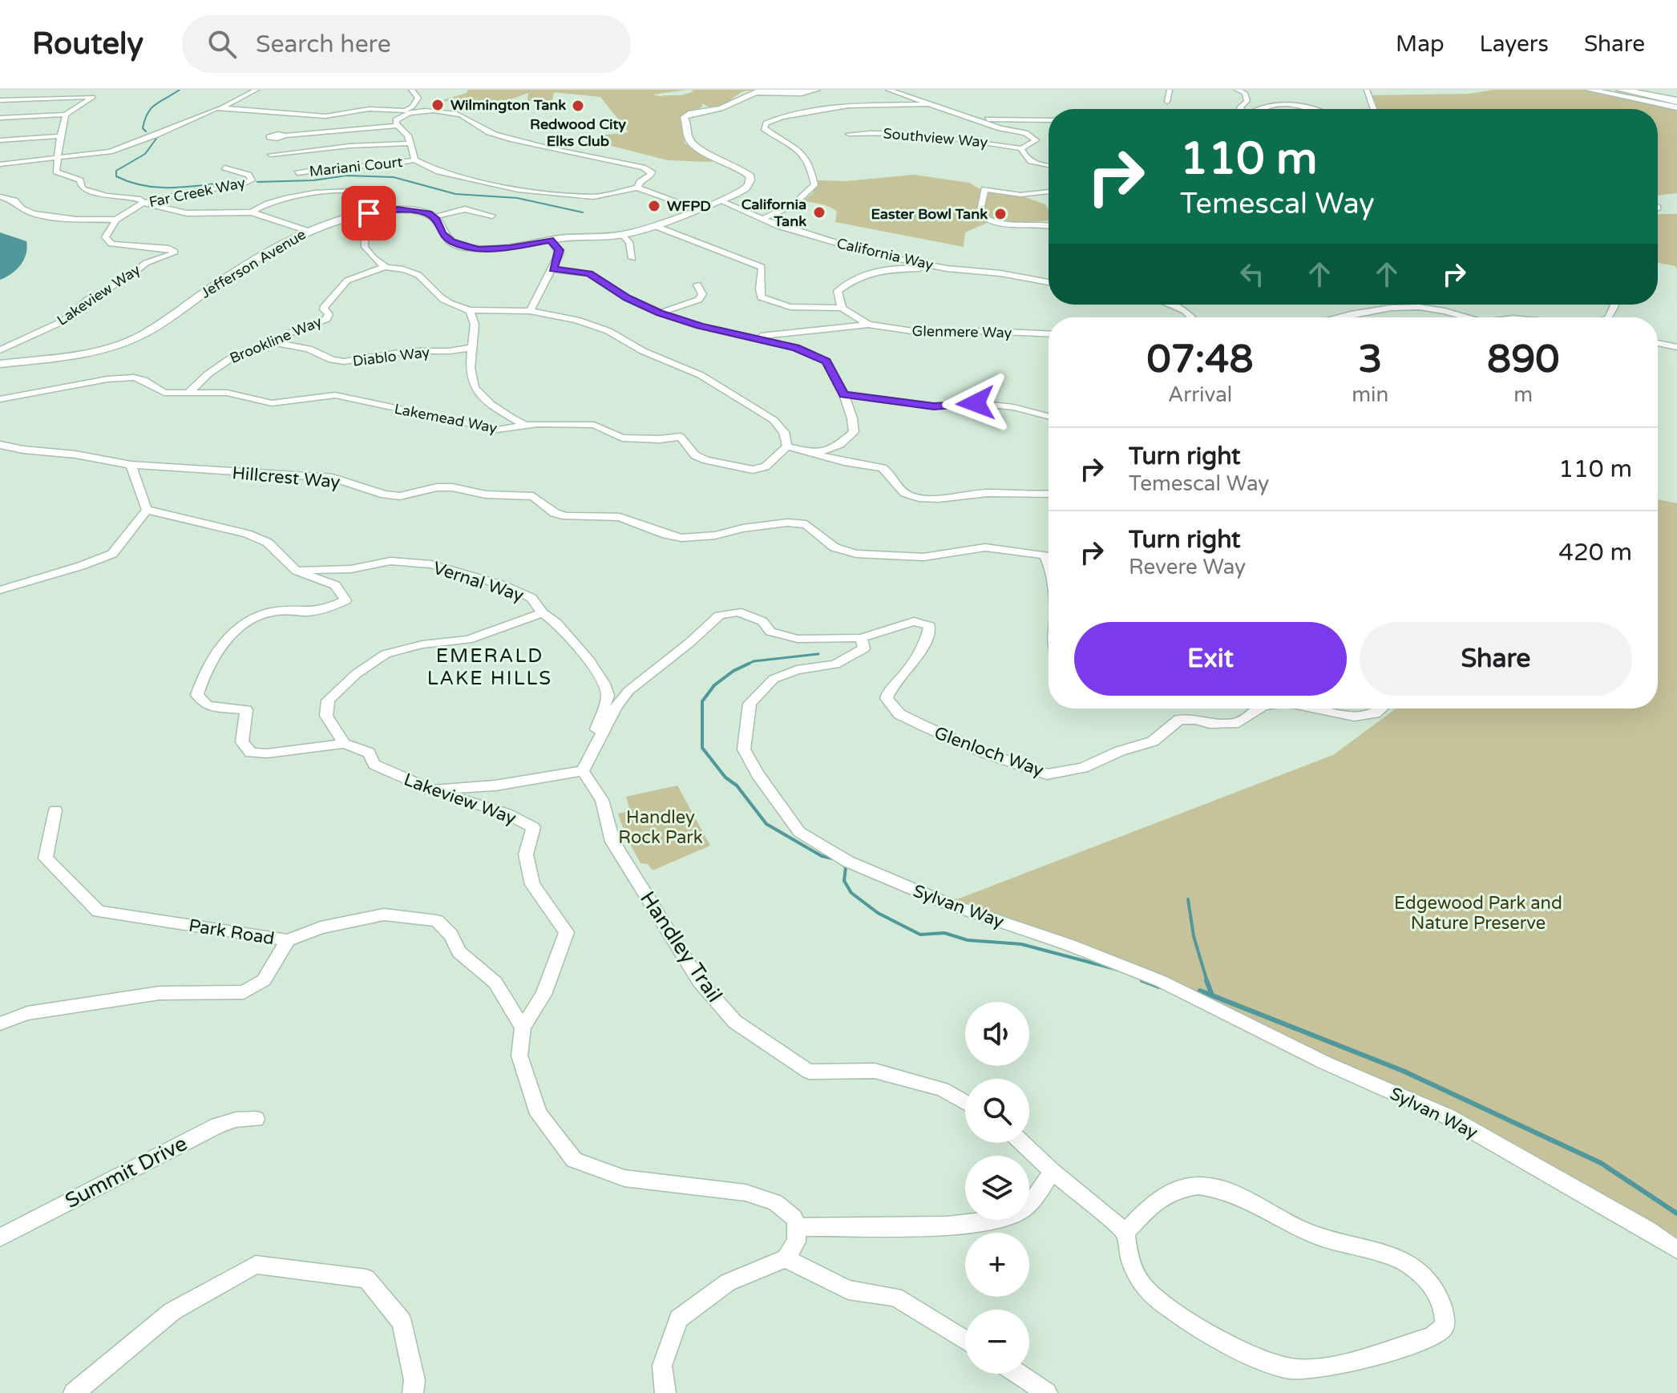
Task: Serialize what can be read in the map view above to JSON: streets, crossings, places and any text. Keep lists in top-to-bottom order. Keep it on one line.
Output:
{"streets":{"street":["Southview Way","Mariani Court","Far Creek Way","California Way","Jefferson Avenue","Lakeview Way","Glenmere Way","Brookline Way","Diablo Way","Lakemead Way","Hillcrest Way","Vernal Way","Glenloch Way","Sylvan Way","Park Road","Handley Trail","Summit Drive"]},"crossings":[["Far Creek Way","Lakeview Way"],["Brookline Way","Diablo Way"],["Brookline Way","Lakemead Way"],["Vernal Way","Handley Trail"],["Glenloch Way","Sylvan Way"]],"districts":["EMERALD LAKE HILLS"],"parks":["Handley Rock Park","Edgewood Park and Nature Preserve"],"places":["Wilmington Tank","Redwood City Elks Club","WFPD","California Tank","Easter Bowl Tank"],"page":{"header":"Routely","search":"Search here","nav":["Map","Layers","Share"],"turn":["110 m","Temescal Way"],"eta":["07:48","Arrival","3","min","890","m"],"list":[{"name":"Turn right","note":"Temescal Way","value":"110 m"},{"name":"Turn right","note":"Revere Way","value":"420 m"}],"buttons":["Exit","Share"],"map_buttons":["+","−"]}}
